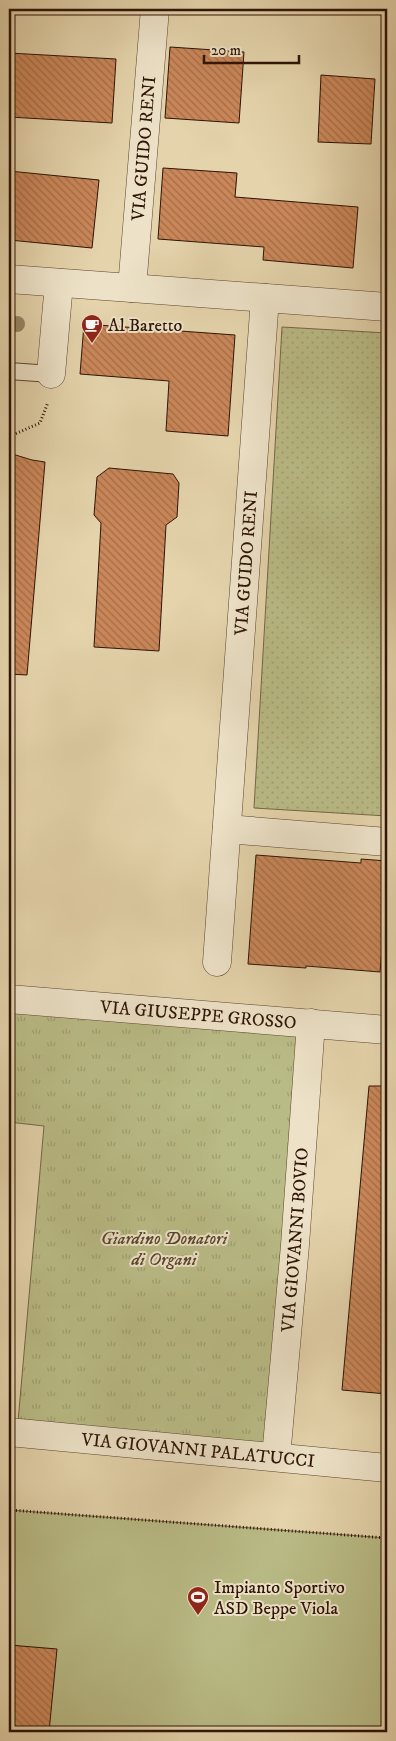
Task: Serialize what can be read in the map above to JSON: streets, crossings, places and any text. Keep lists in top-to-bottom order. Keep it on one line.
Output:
{"streets":{"street":["VIA GUIDO RENI","VIA GIUSEPPE GROSSO","VIA GIOVANNI BOVIO","VIA GIOVANNI PALATUCCI"]},"crossings":[["VIA GIUSEPPE GROSSO","VIA GIOVANNI BOVIO"],["VIA GIOVANNI BOVIO","VIA GIOVANNI PALATUCCI"]],"parks":["Giardino Donatori di Organi"],"places":{"cafe":["Al Baretto"],"sports":["Impianto Sportivo ASD Beppe Viola"]},"scale_bar":"20 m"}
